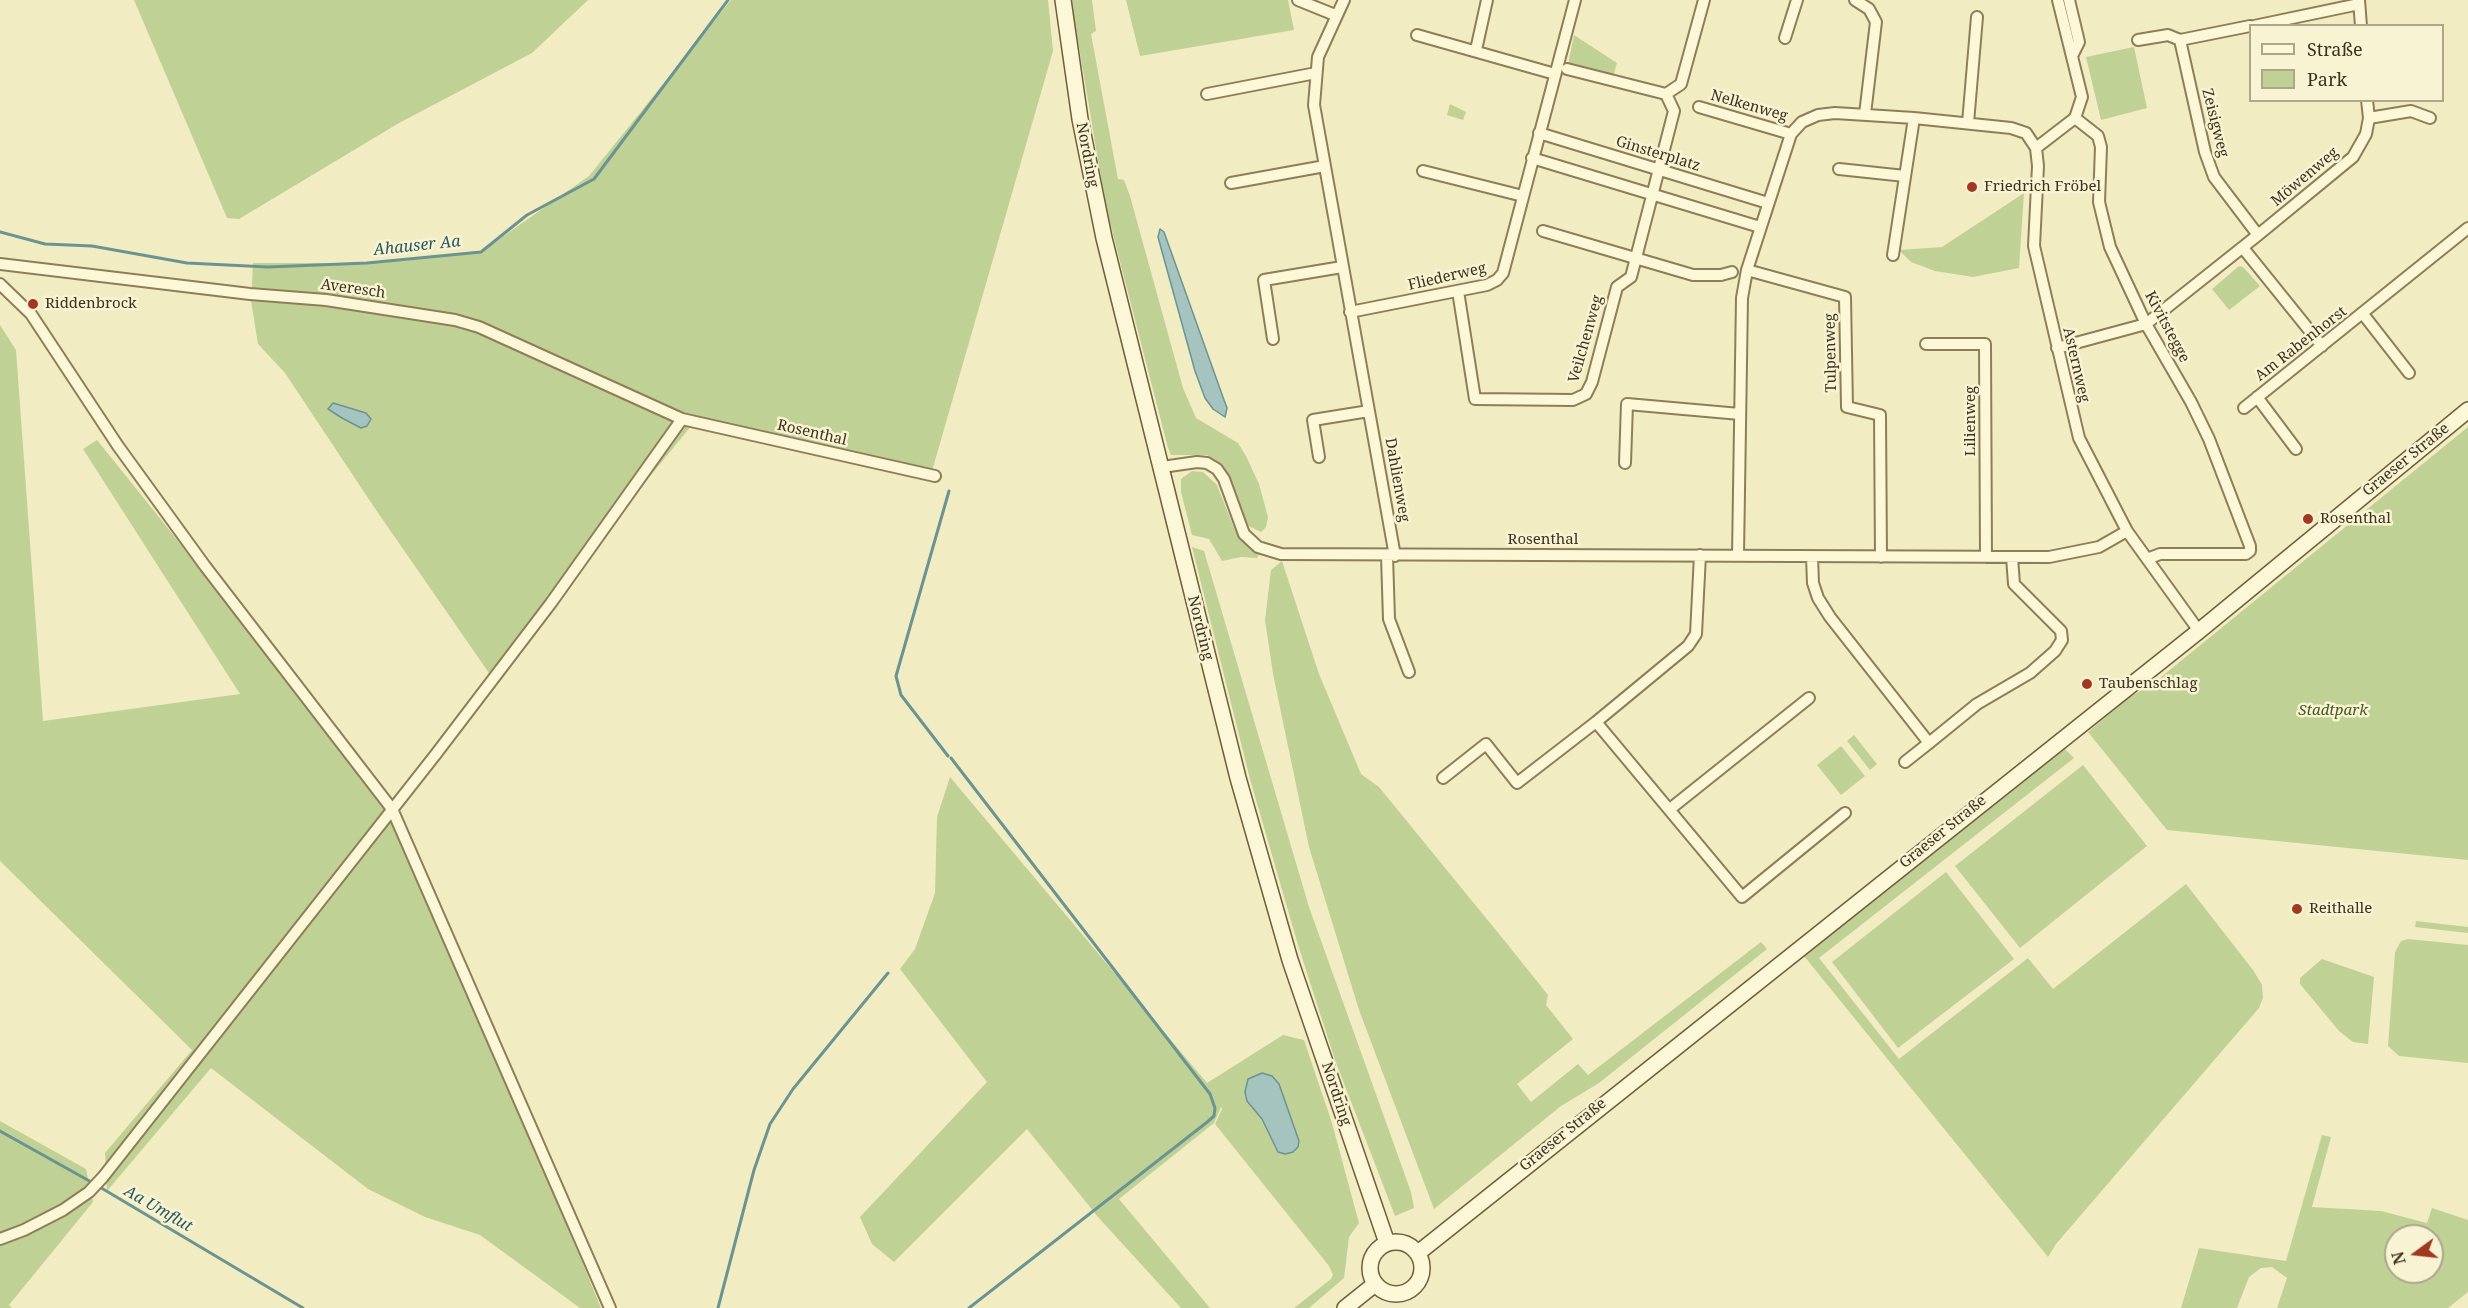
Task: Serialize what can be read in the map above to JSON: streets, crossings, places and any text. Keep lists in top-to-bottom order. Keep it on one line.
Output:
{"streets":{"main road":["Nordring","Graeser Straße"],"street":["Nelkenweg","Zeisigweg","Ginsterplatz","Möwenweg","Fliederweg","Averesch","Kivitstegge","Veilchenweg","Am Rabenhorst","Tulpenweg","Asternweg","Lilienweg","Rosenthal","Dahlienweg"]},"crossings":[["Zeisigweg","Möwenweg"],["Ginsterplatz","Fliederweg"],["Ginsterplatz","Veilchenweg"],["Nordring","Rosenthal"],["Nordring","Graeser Straße"],["Möwenweg","Kivitstegge"],["Möwenweg","Asternweg"],["Fliederweg","Veilchenweg"],["Fliederweg","Dahlienweg"],["Averesch","Rosenthal"],["Kivitstegge","Asternweg"],["Tulpenweg","Rosenthal"],["Asternweg","Rosenthal"],["Asternweg","Graeser Straße"],["Lilienweg","Rosenthal"],["Rosenthal","Dahlienweg"]],"water":["Ahauser Aa","Aa Umflut"],"parks":["Stadtpark"],"places":["Friedrich Fröbel","Riddenbrock","Rosenthal","Taubenschlag","Reithalle"],"legend":["Straße","Park"],"north":"left"}
